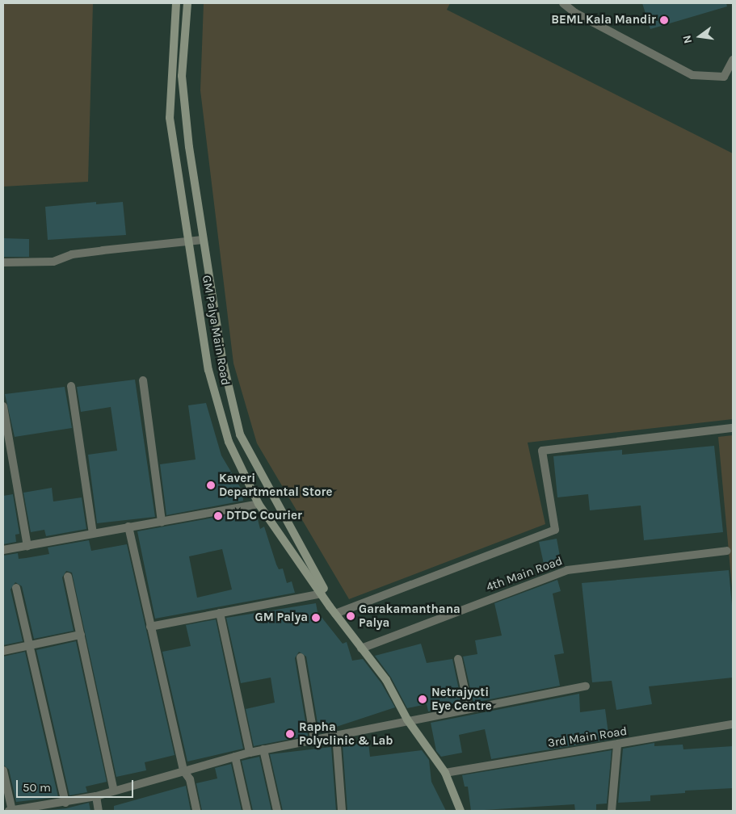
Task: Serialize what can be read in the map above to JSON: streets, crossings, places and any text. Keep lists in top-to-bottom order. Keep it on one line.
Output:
{"streets":{"main road":["GM Palya Main Road"],"street":["4th Main Road","3rd Main Road"]},"crossings":[["GM Palya Main Road","4th Main Road"],["GM Palya Main Road","3rd Main Road"]],"places":["BEML Kala Mandir","Kaveri Departmental Store","DTDC Courier","Garakamanthana Palya","GM Palya","Netrajyoti Eye Centre","Rapha Polyclinic & Lab"],"scale_bar":"50 m","north":"left"}
